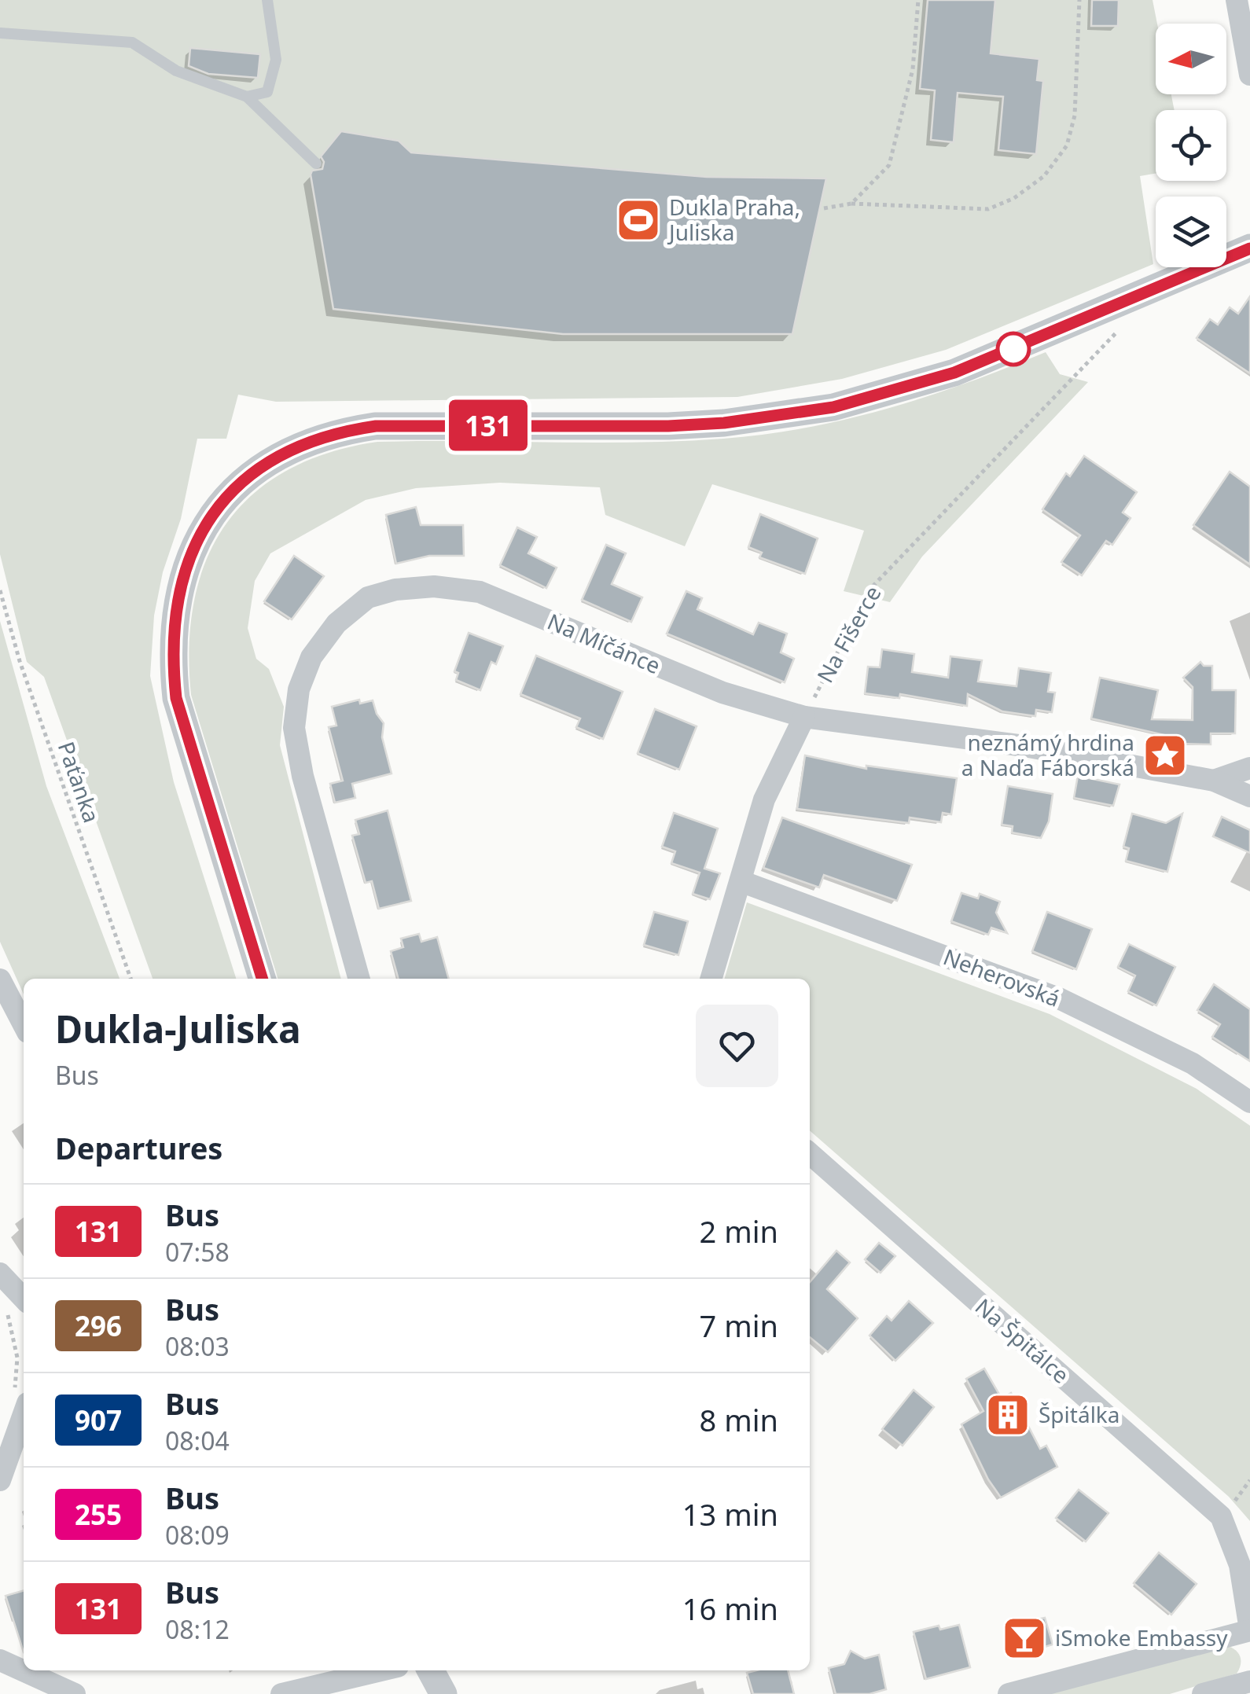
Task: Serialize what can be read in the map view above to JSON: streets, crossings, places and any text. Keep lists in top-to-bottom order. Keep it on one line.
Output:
{"streets":{"street":["Na Míčánce","Neherovská","Na Špitálce"],"path":["Na Fišerce","Paťanka"]},"crossings":[["Na Fišerce","Na Míčánce"]],"places":{"sports":["Dukla Praha, Juliska"],"place":["neznámý hrdina a Naďa Fáborská"],"building":["Špitálka"],"bar":["iSmoke Embassy"]},"lines":["bus line 131"],"north":"left","page":{"on_map":"131","heading":[["Dukla-Juliska","Bus"],"Departures"],"list":[{"mark":"131","name":"Bus","note":"07:58","value":"2 min"},{"mark":"296","name":"Bus","note":"08:03","value":"7 min"},{"mark":"907","name":"Bus","note":"08:04","value":"8 min"},{"mark":"255","name":"Bus","note":"08:09","value":"13 min"},{"mark":"131","name":"Bus","note":"08:12","value":"16 min"}]}}
